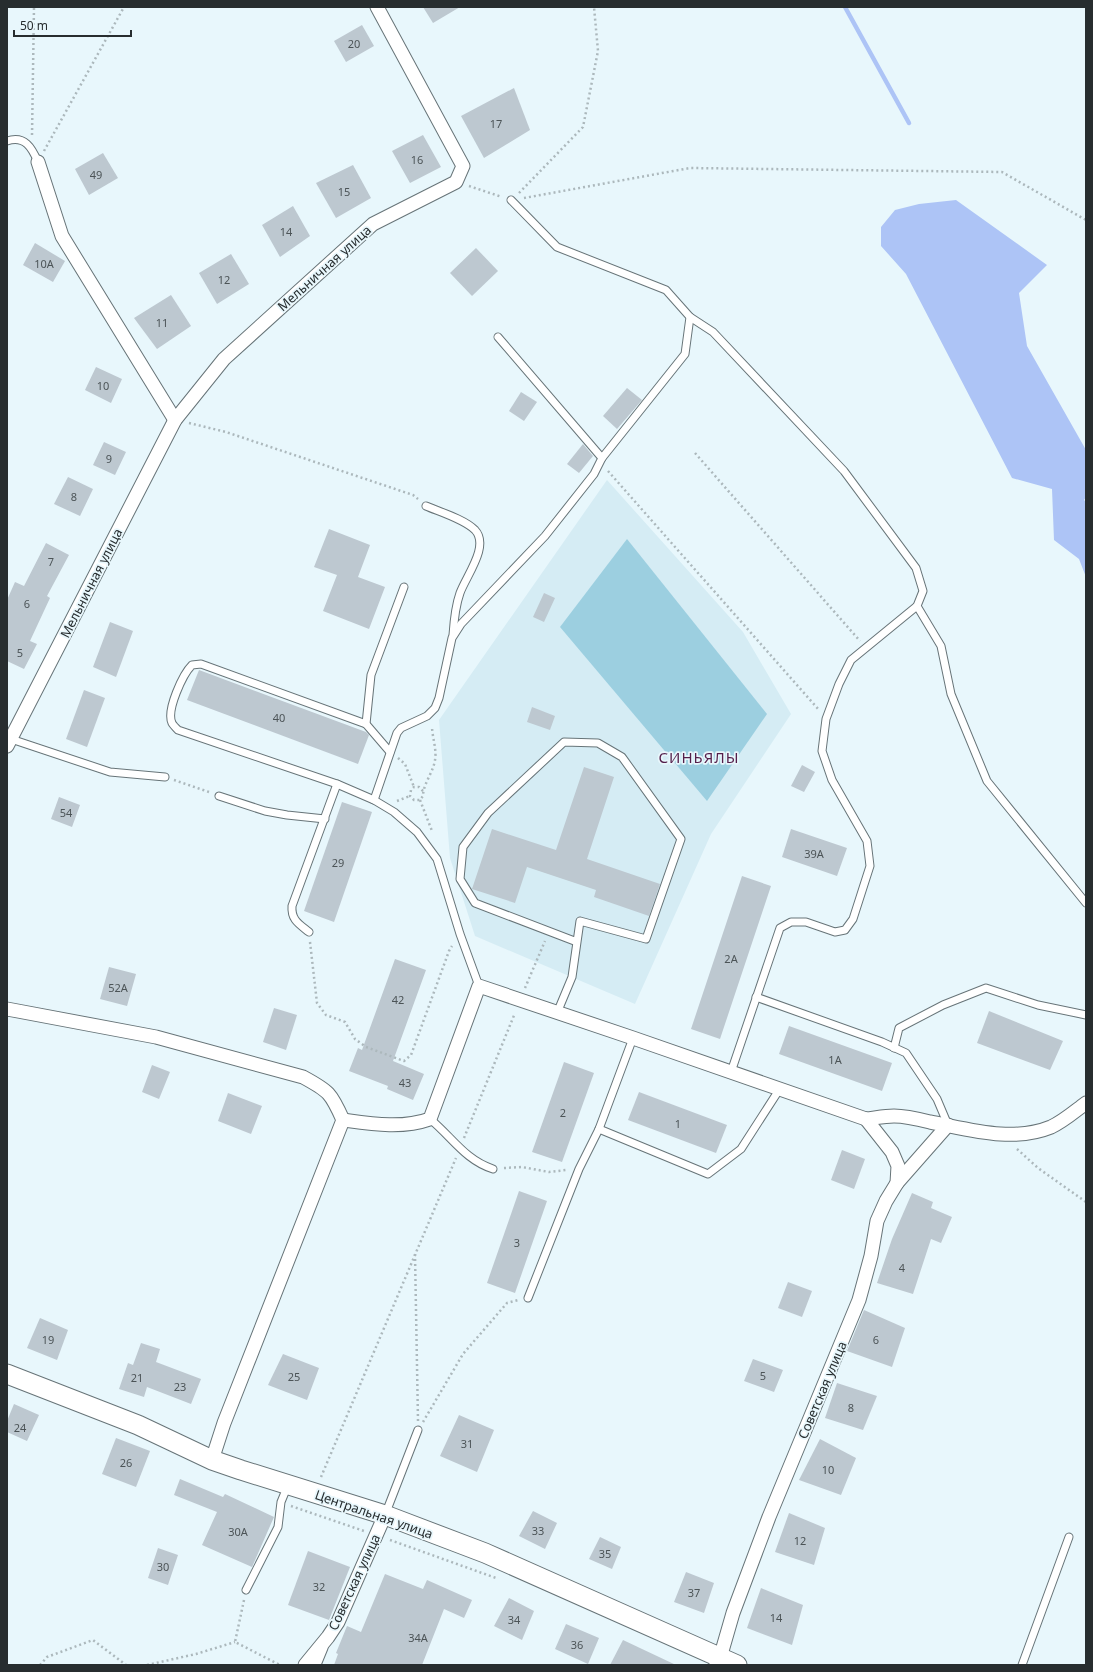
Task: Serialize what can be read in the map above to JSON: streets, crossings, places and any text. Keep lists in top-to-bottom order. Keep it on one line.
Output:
{"streets":{"street":["Мельничная улица","Советская улица","Центральная улица"]},"crossings":[["Советская улица","Центральная улица"]],"districts":["СИНЬЯЛЫ"],"house_numbers":["20","17","16","49","15","14","10А","12","11","10","9","8","7","6","5","40","54","39А","29","2А","52А","42","1А","43","2","1","3","4","19","6","5","25","21","23","8","24","31","26","10","33","30А","12","35","30","32","37","14","34","34А","36"],"scale_bar":"50 m"}
